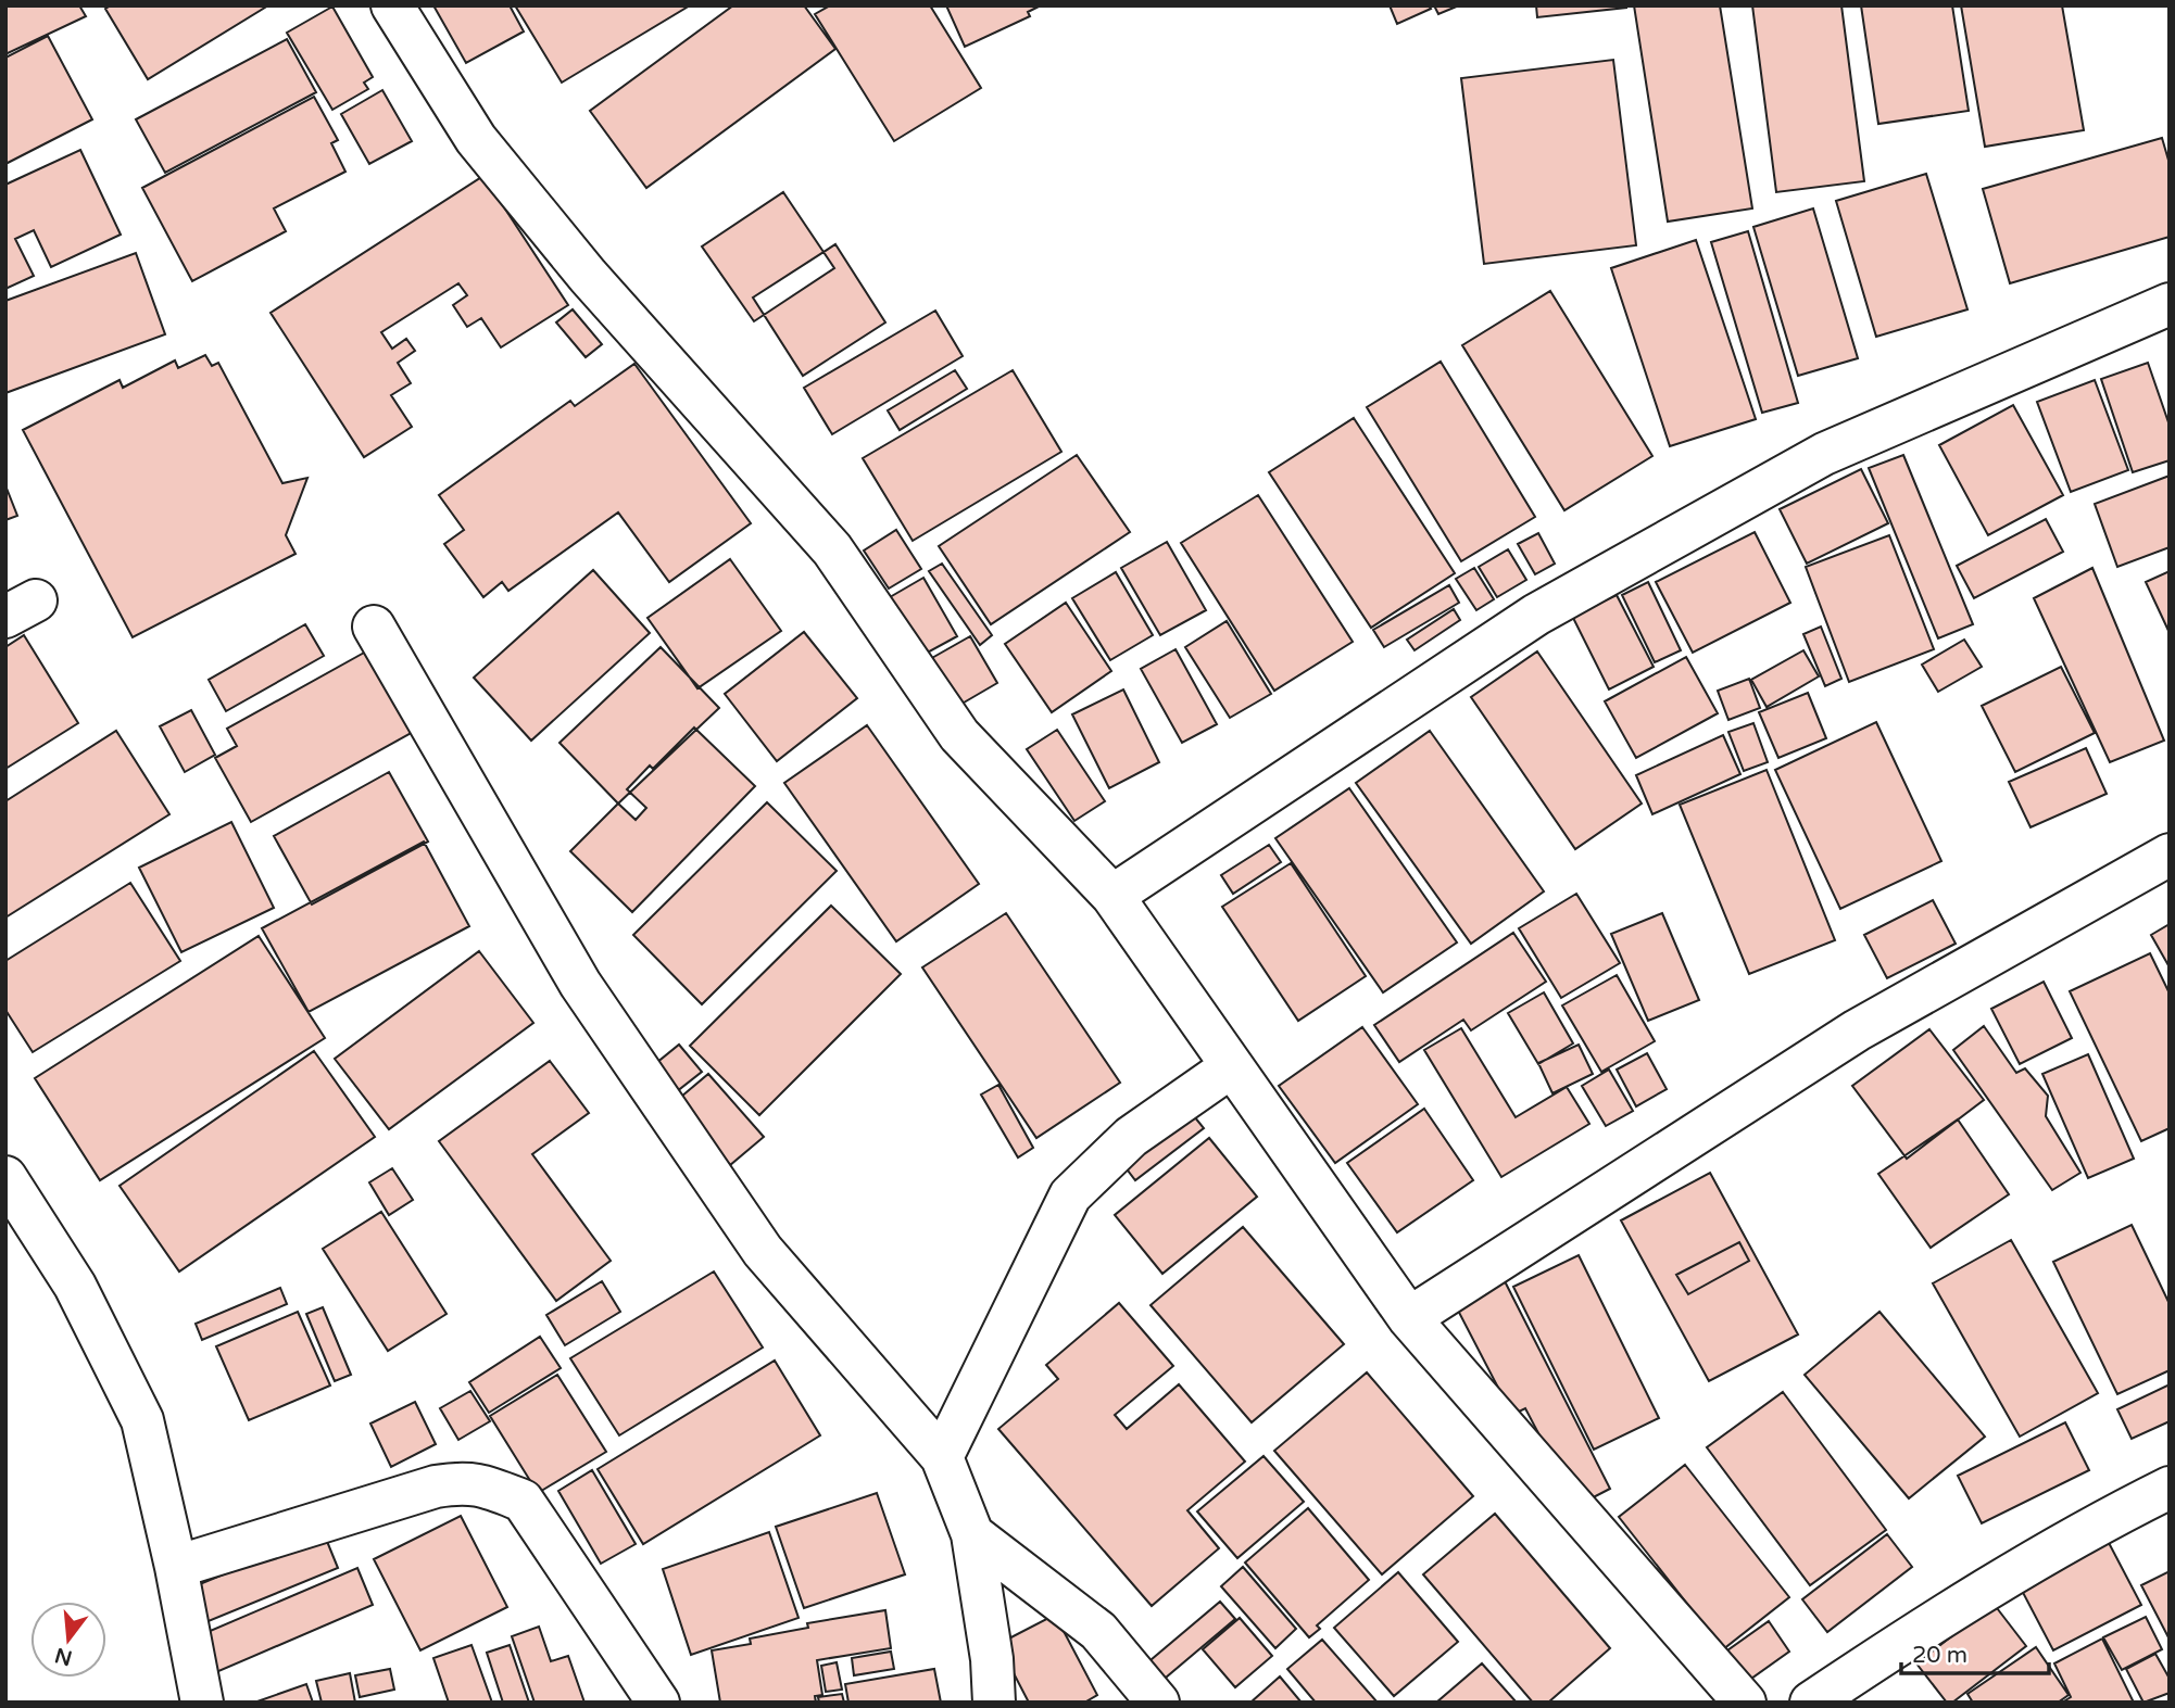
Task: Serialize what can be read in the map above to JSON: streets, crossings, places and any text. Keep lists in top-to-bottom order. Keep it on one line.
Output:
{"scale_bar":"20 m","north":"bottom"}
